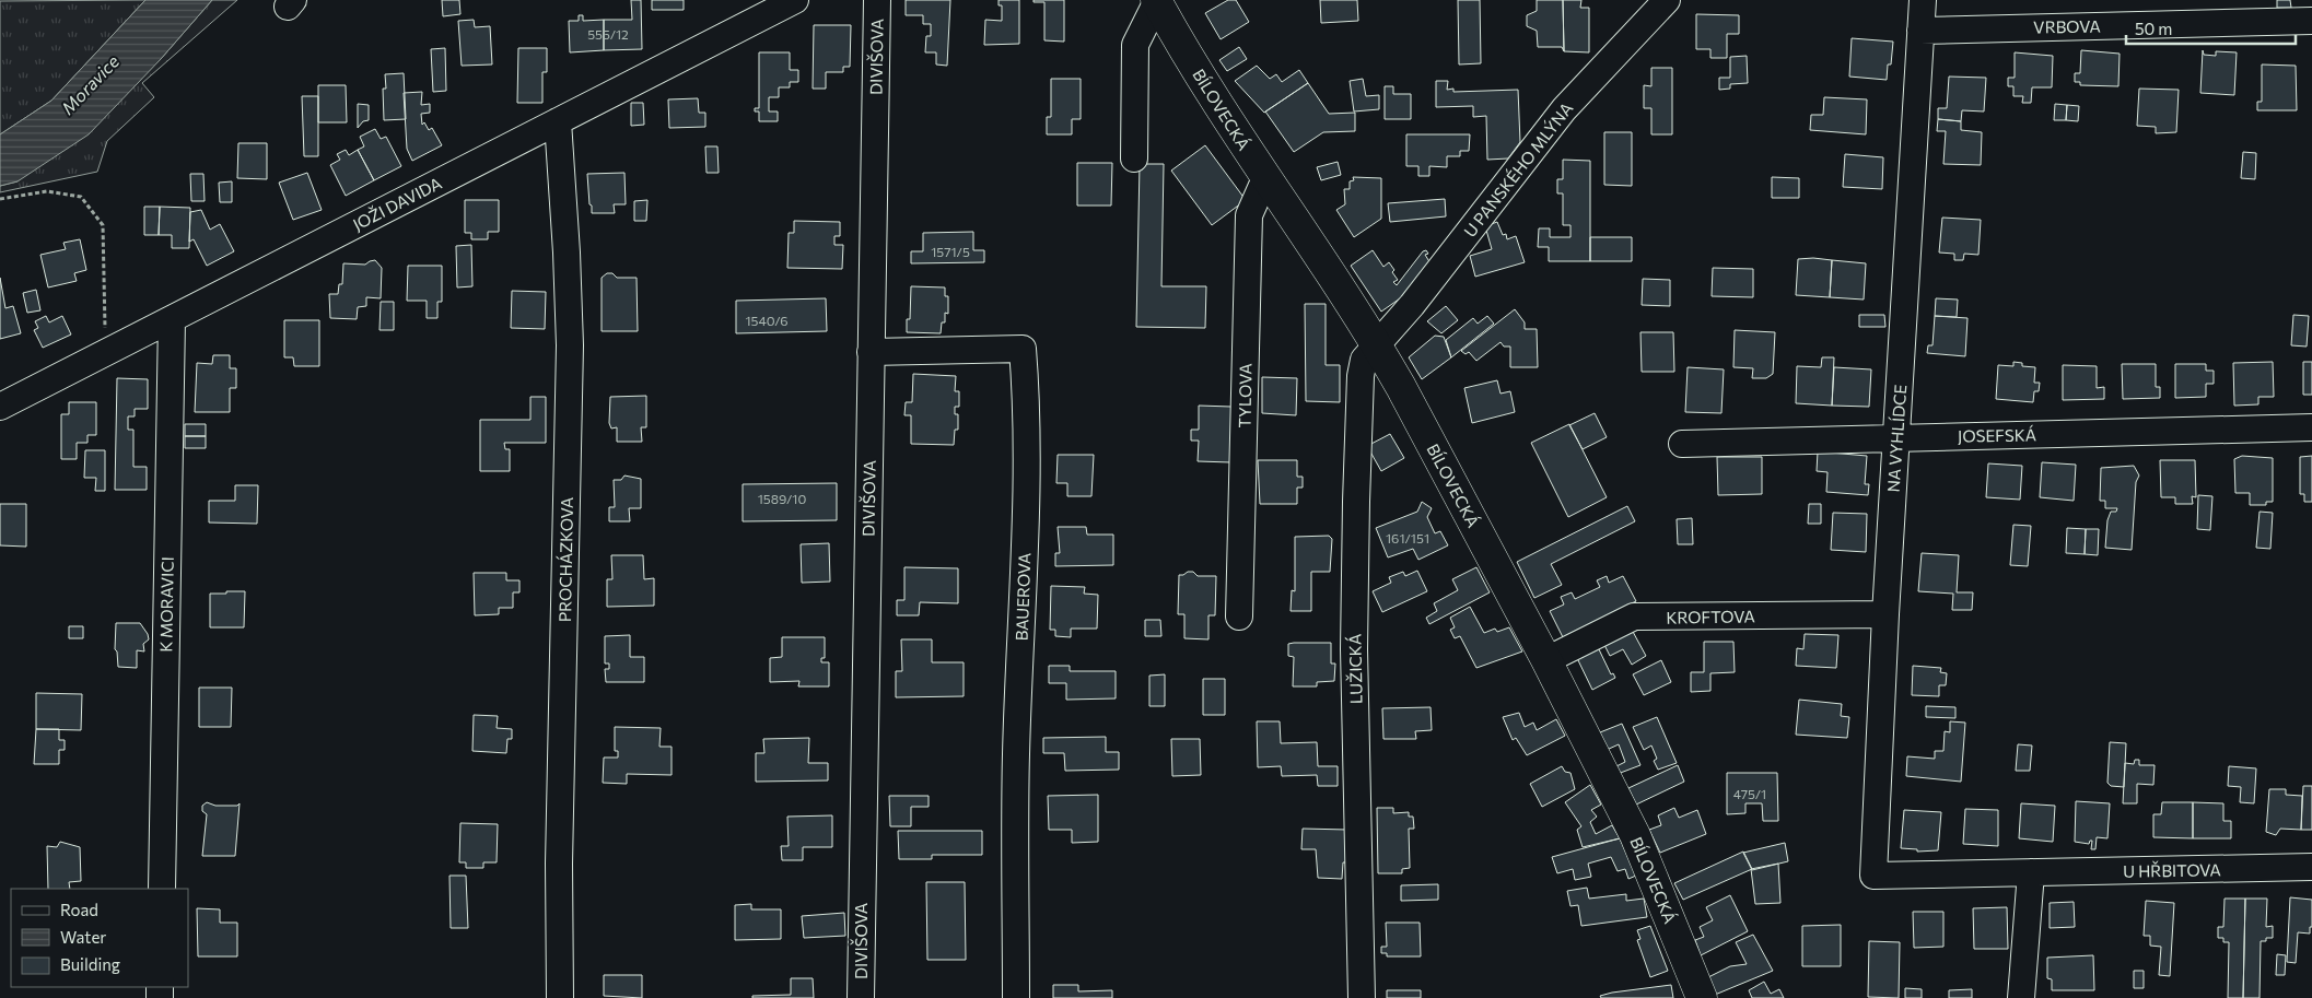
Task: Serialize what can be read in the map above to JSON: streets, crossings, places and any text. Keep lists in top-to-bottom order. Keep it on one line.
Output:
{"streets":{"main road":["BÍLOVECKÁ"],"street":["VRBOVA","DIVIŠOVA","U PANSKÉHO MLÝNA","JOŽI DAVIDA","TYLOVA","JOSEFSKÁ","NA VYHLÍDCE","PROCHÁZKOVA","BAUEROVA","K MORAVICI","KROFTOVA","LUŽICKÁ","U HŘBITOVA"]},"crossings":[["VRBOVA","NA VYHLÍDCE"],["DIVIŠOVA","BAUEROVA"],["BÍLOVECKÁ","U PANSKÉHO MLÝNA"],["BÍLOVECKÁ","TYLOVA"],["BÍLOVECKÁ","KROFTOVA"],["BÍLOVECKÁ","LUŽICKÁ"],["U PANSKÉHO MLÝNA","LUŽICKÁ"],["JOŽI DAVIDA","PROCHÁZKOVA"],["JOŽI DAVIDA","K MORAVICI"],["JOSEFSKÁ","NA VYHLÍDCE"],["NA VYHLÍDCE","KROFTOVA"],["NA VYHLÍDCE","U HŘBITOVA"]],"water":["Moravice"],"house_numbers":["555/12","1571/5","1540/6","1589/10","161/151","475/1"],"legend":["Road","Water","Building"],"scale_bar":"50 m"}
